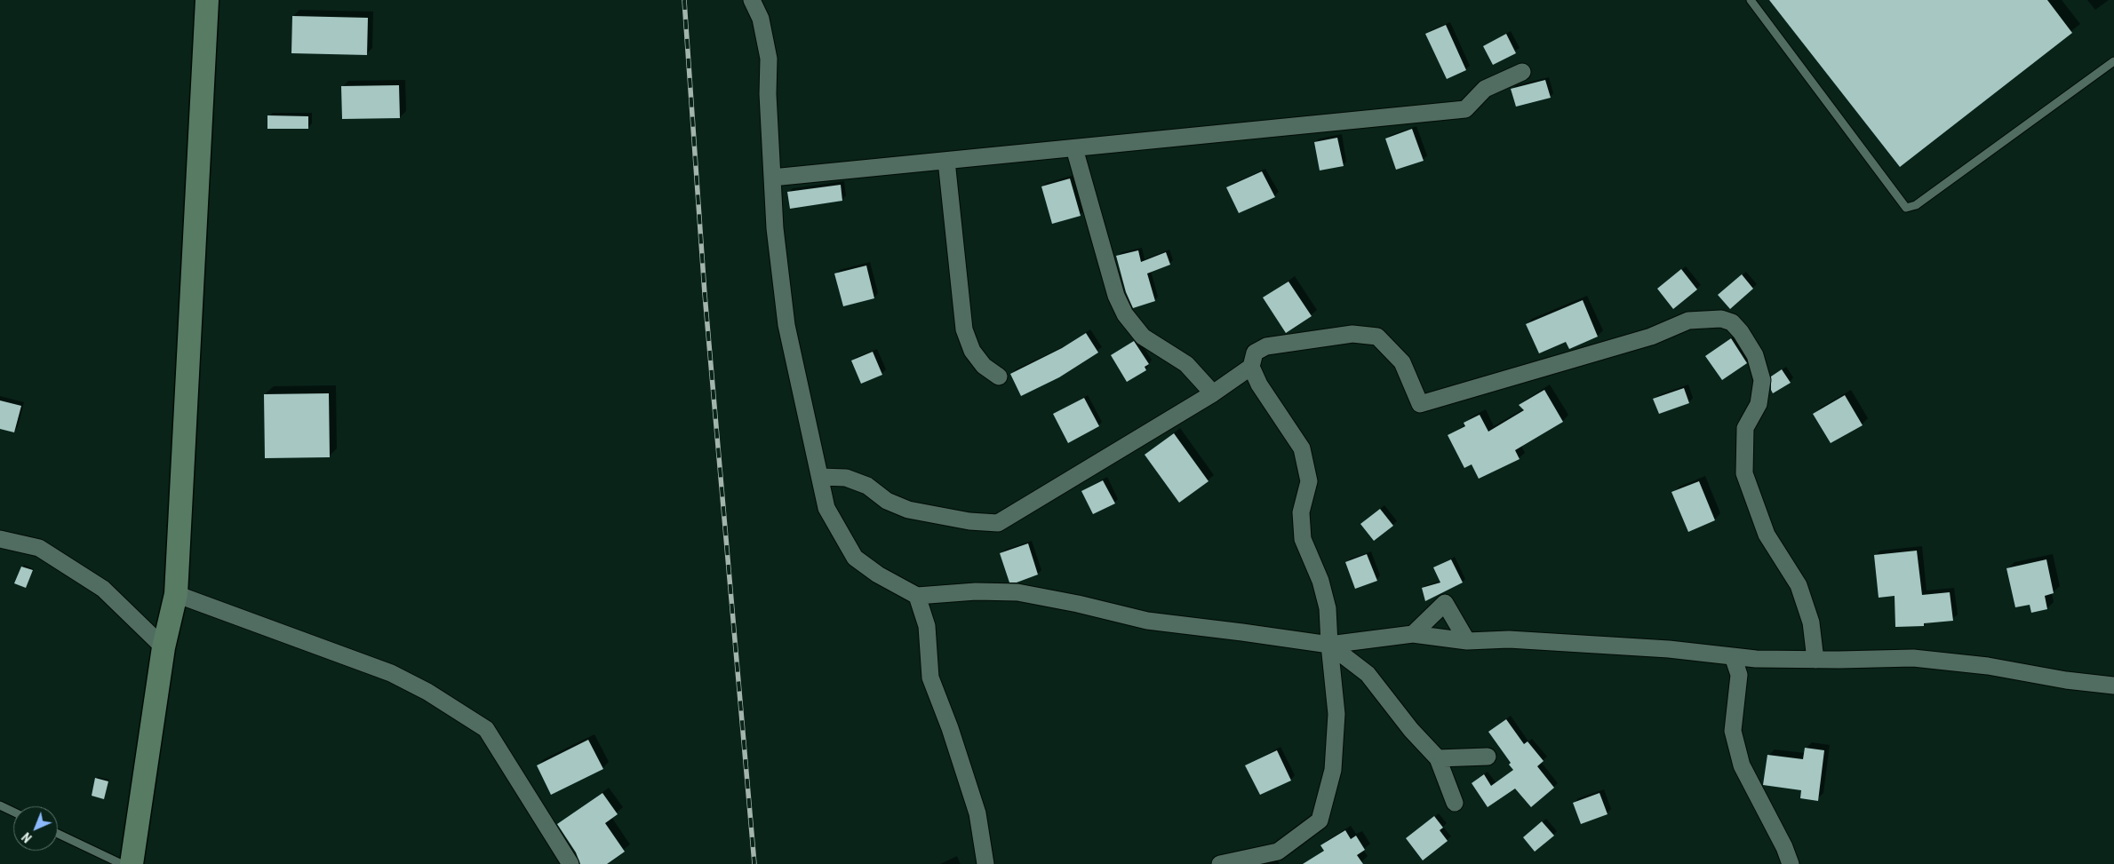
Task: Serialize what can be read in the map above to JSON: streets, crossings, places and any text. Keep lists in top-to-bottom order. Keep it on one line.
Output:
{"north":"bottom left"}
